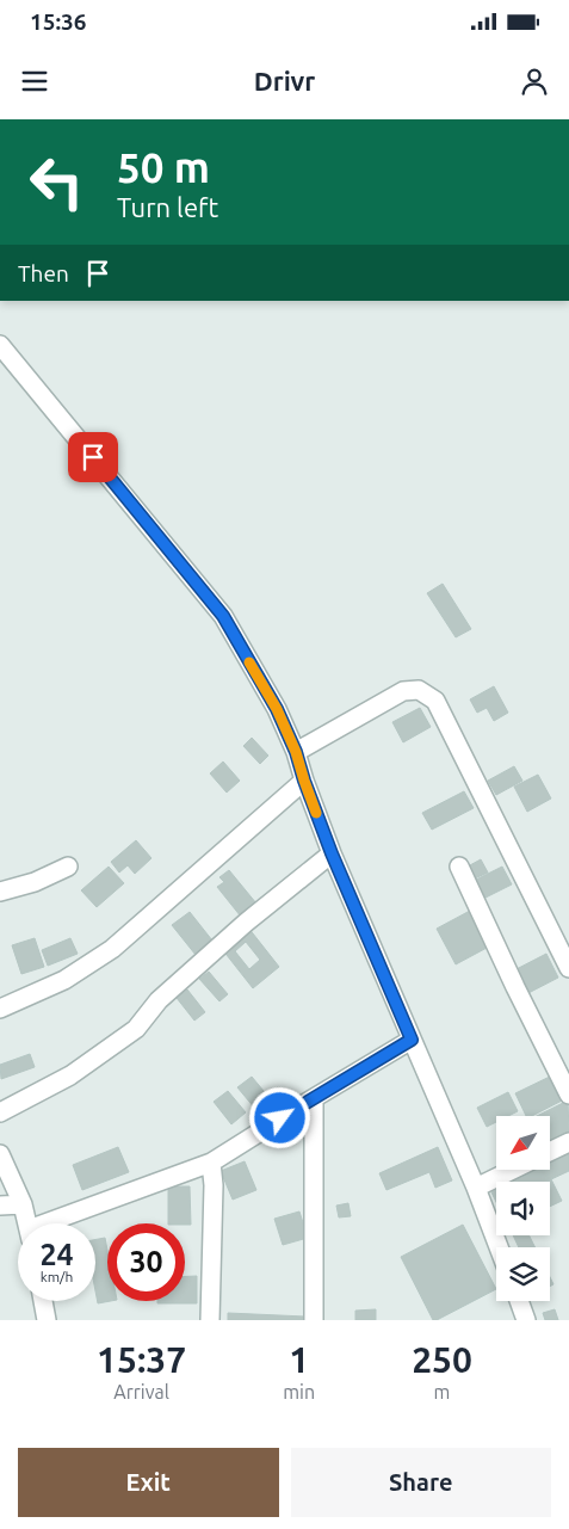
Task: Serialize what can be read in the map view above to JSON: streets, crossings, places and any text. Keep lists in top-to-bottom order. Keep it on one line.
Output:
{"north":"bottom left","page":{"status":"15:36","header":"Drivr","turn":["50 m","Turn left"],"then":"Then","speed":"24 km/h","limit":"30","eta":["15:37","Arrival","1","min","250","m"],"buttons":["Exit","Share"]}}
